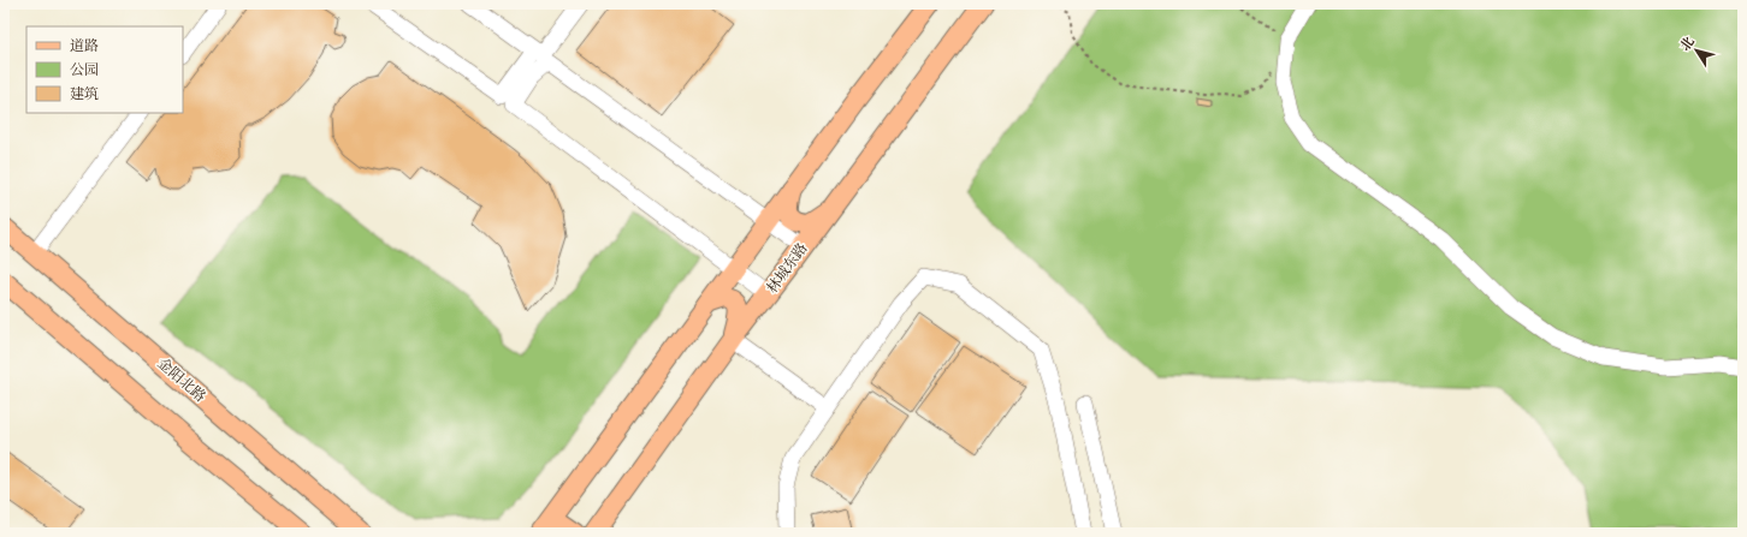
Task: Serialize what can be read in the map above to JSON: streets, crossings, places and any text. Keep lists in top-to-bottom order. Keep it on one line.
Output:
{"streets":{"main road":["林城东路","金阳北路"]},"legend":["道路","公园","建筑"],"north":"top left"}
